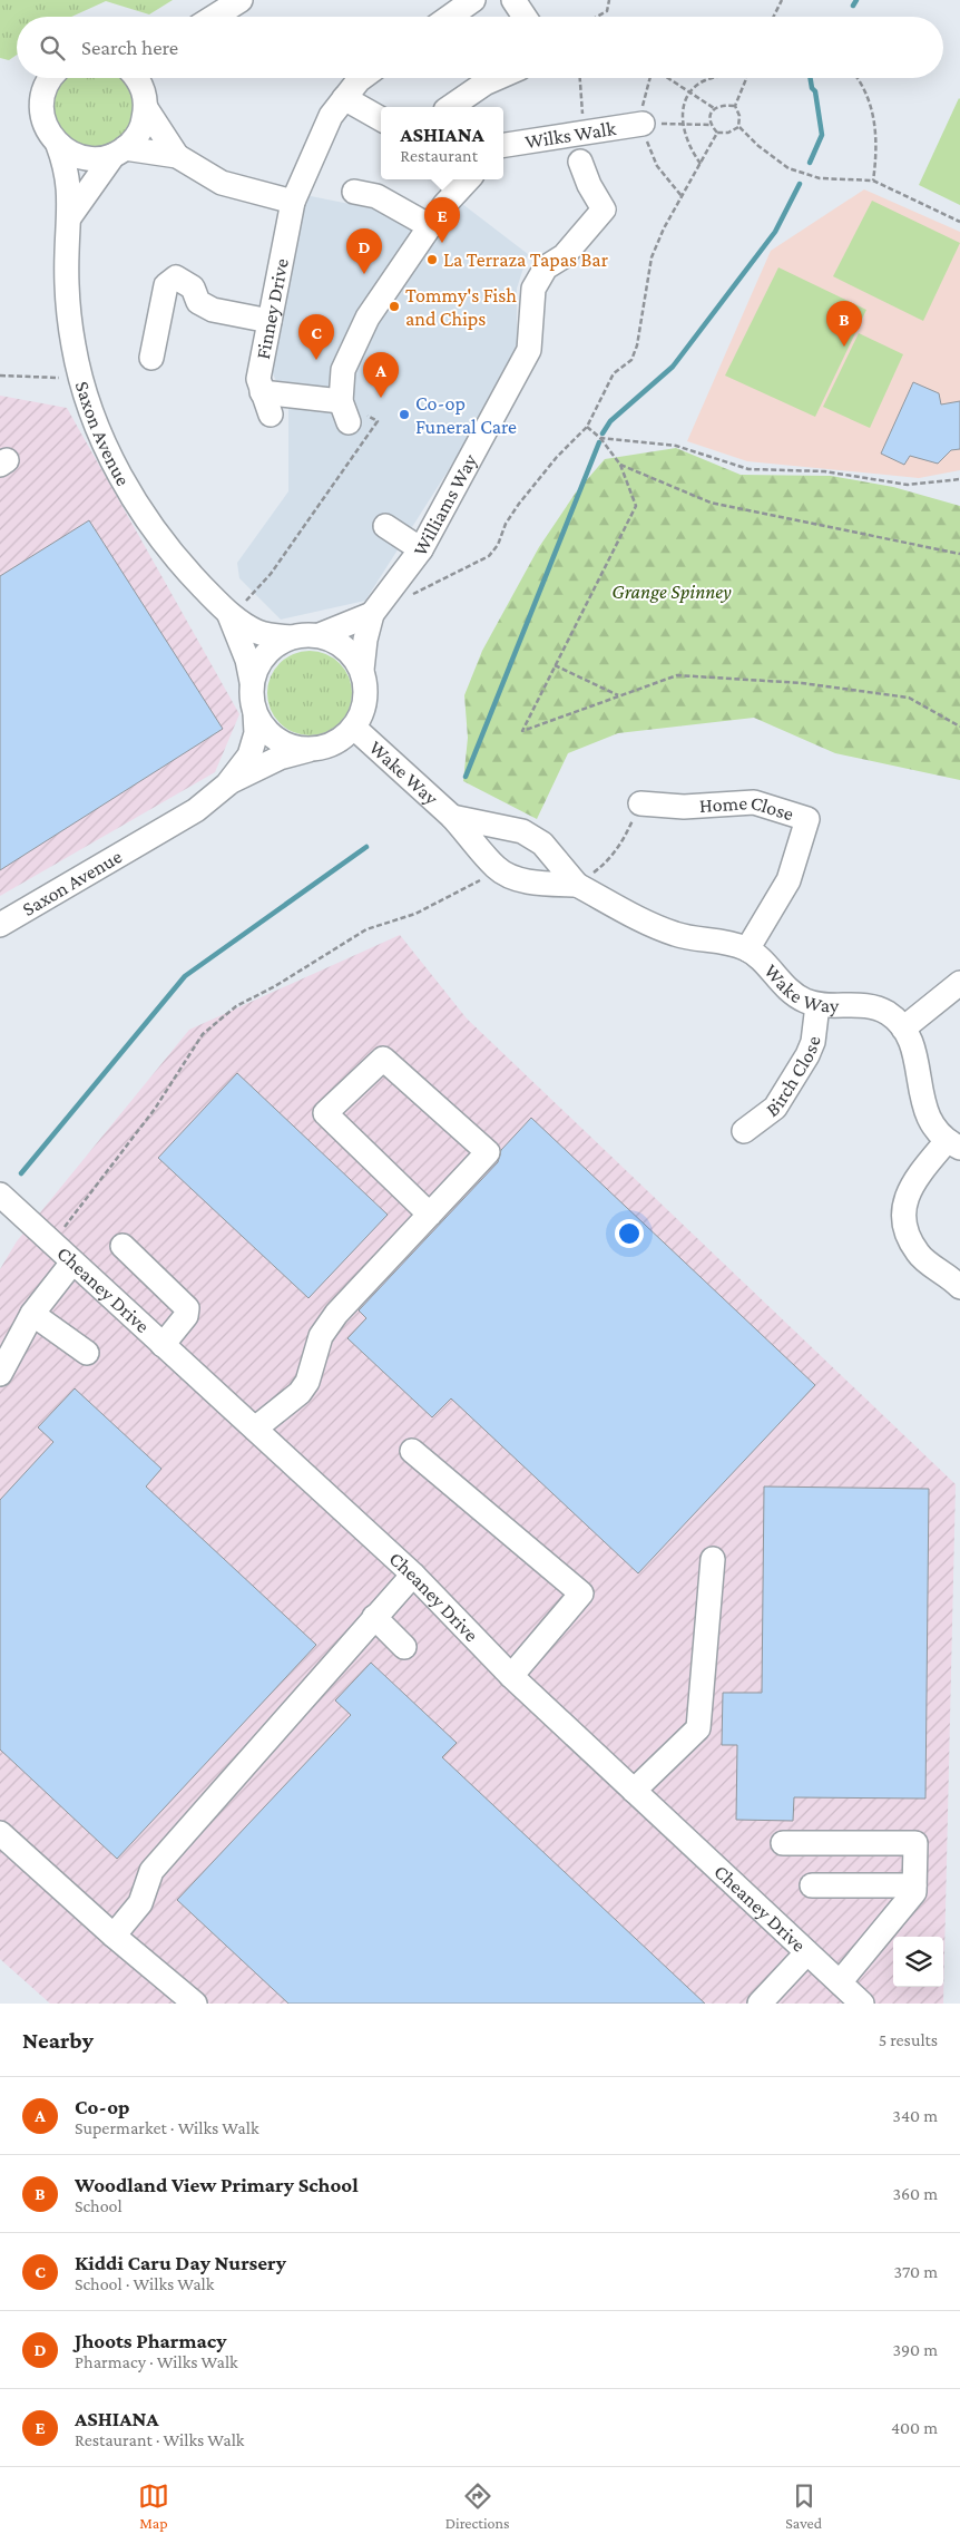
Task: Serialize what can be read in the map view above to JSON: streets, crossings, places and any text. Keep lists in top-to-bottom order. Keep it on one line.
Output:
{"streets":{"street":["Wilks Walk","Finney Drive","Saxon Avenue","Williams Way","Wake Way","Home Close","Birch Close","Cheaney Drive"]},"crossings":[["Saxon Avenue","Williams Way"],["Saxon Avenue","Wake Way"],["Williams Way","Wake Way"],["Wake Way","Home Close"],["Wake Way","Birch Close"]],"parks":["Grange Spinney"],"places":["La Terraza Tapas Bar","Tommy's Fish and Chips","Co-op Funeral Care"],"page":{"search":"Search here","popup":["ASHIANA","Restaurant"],"pins":["E","D","B","C","A"],"heading":["Nearby","5 results"],"list":[{"mark":"A","name":"Co-op","note":"Supermarket · Wilks Walk","value":"340 m"},{"mark":"B","name":"Woodland View Primary School","note":"School","value":"360 m"},{"mark":"C","name":"Kiddi Caru Day Nursery","note":"School · Wilks Walk","value":"370 m"},{"mark":"D","name":"Jhoots Pharmacy","note":"Pharmacy · Wilks Walk","value":"390 m"},{"mark":"E","name":"ASHIANA","note":"Restaurant · Wilks Walk","value":"400 m"}],"nav":["Map","Directions","Saved"]}}
